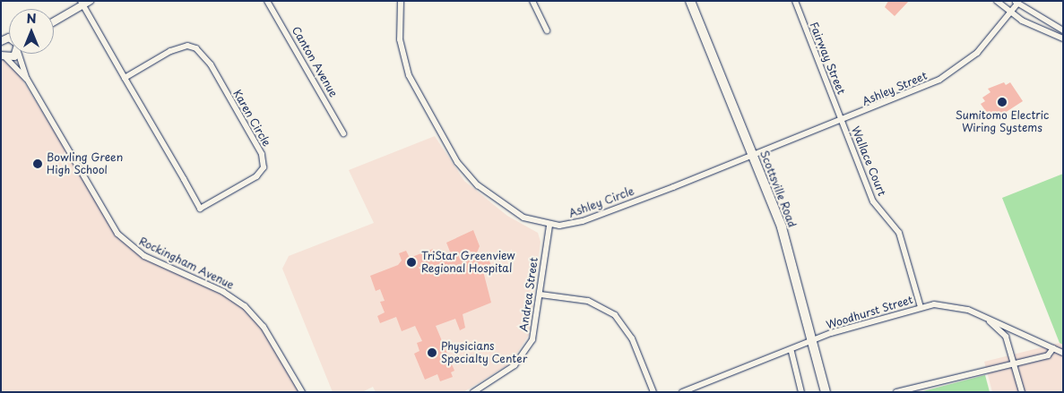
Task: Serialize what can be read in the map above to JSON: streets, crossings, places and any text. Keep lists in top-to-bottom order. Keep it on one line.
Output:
{"streets":{"main road":["Scottsville Road"],"street":["Fairway Street","Canton Avenue","Ashley Street","Karen Circle","Wallace Court","Ashley Circle","Rockingham Avenue","Andrea Street","Woodhurst Street"]},"crossings":[["Fairway Street","Ashley Street"],["Fairway Street","Wallace Court"],["Ashley Street","Wallace Court"],["Ashley Street","Scottsville Road"],["Ashley Street","Ashley Circle"],["Wallace Court","Woodhurst Street"],["Scottsville Road","Ashley Circle"],["Scottsville Road","Woodhurst Street"],["Ashley Circle","Andrea Street"]],"places":["Sumitomo Electric Wiring Systems","Bowling Green High School","TriStar Greenview Regional Hospital","Physicians Specialty Center"],"north":"top"}
